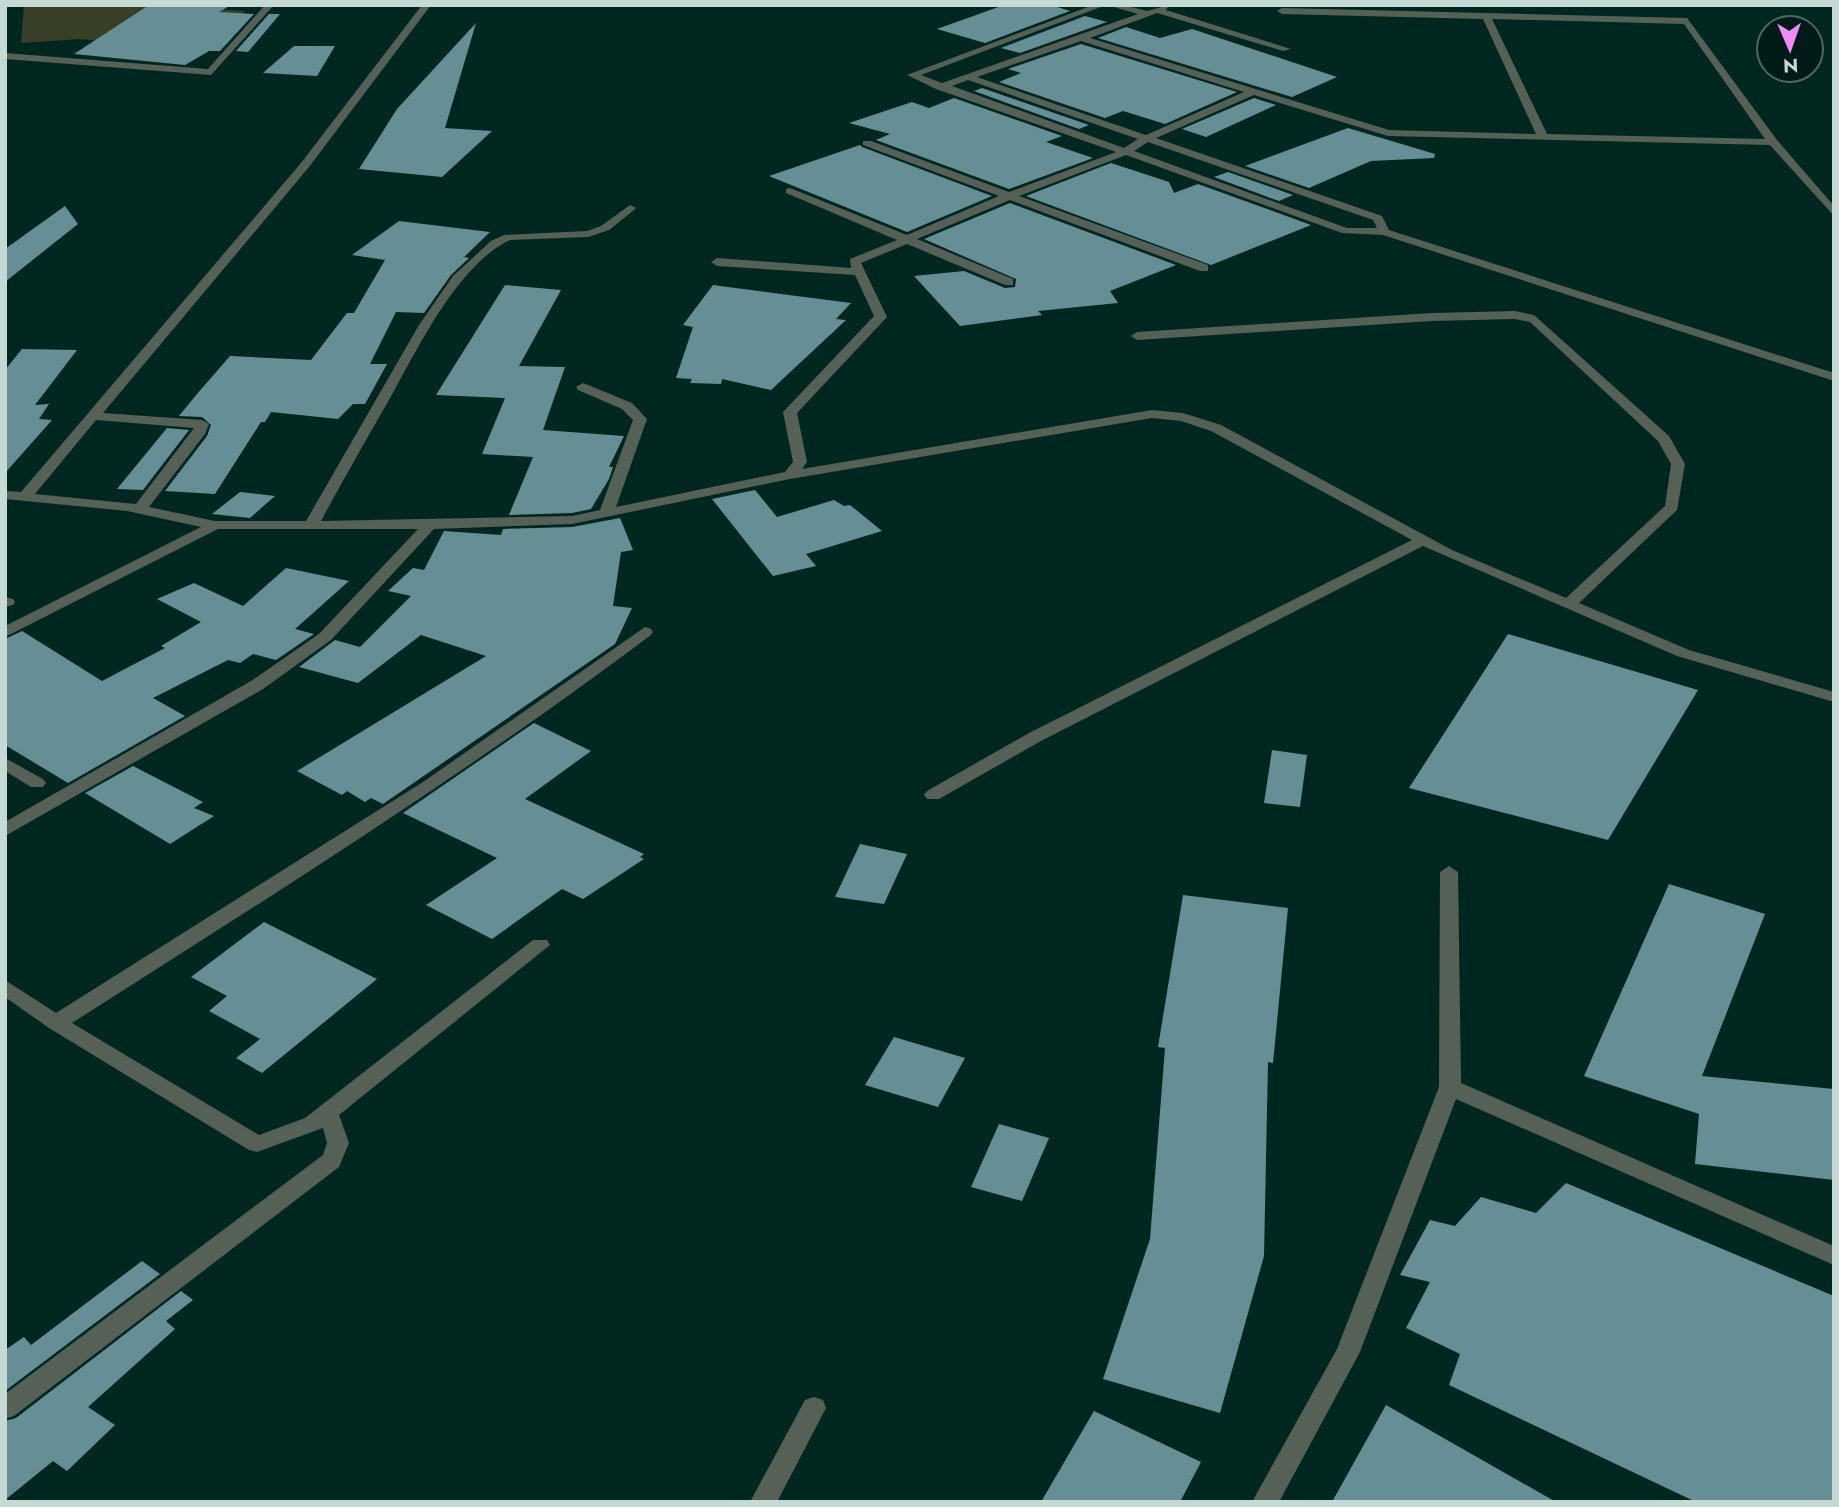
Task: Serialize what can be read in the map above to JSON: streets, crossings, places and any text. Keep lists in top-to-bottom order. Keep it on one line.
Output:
{"north":"bottom"}
